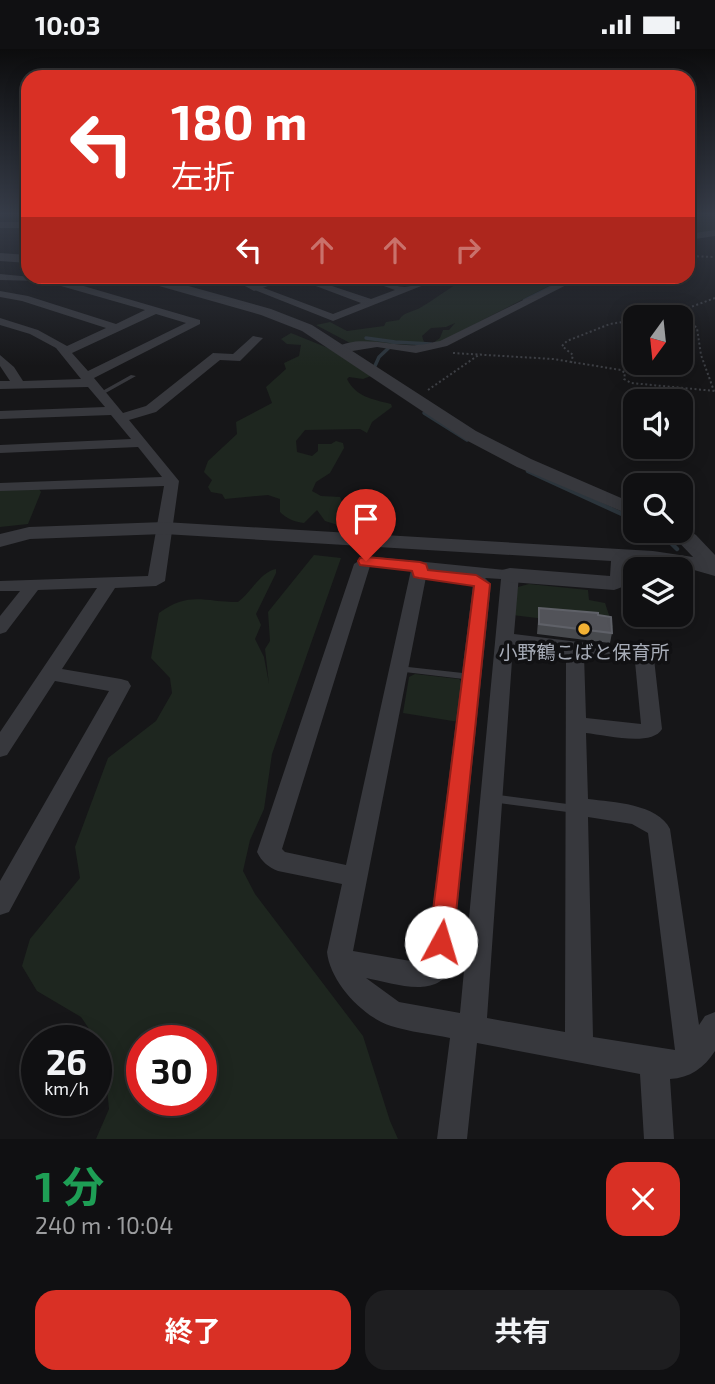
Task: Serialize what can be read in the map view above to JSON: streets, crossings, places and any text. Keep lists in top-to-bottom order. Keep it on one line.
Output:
{"places":["小野鶴こばと保育所"],"north":"bottom","page":{"status":"10:03","turn":["180 m","左折"],"speed":"26 km/h","limit":"30","heading":["1 分","240 m · 10:04"],"buttons":["終了","共有"]}}
